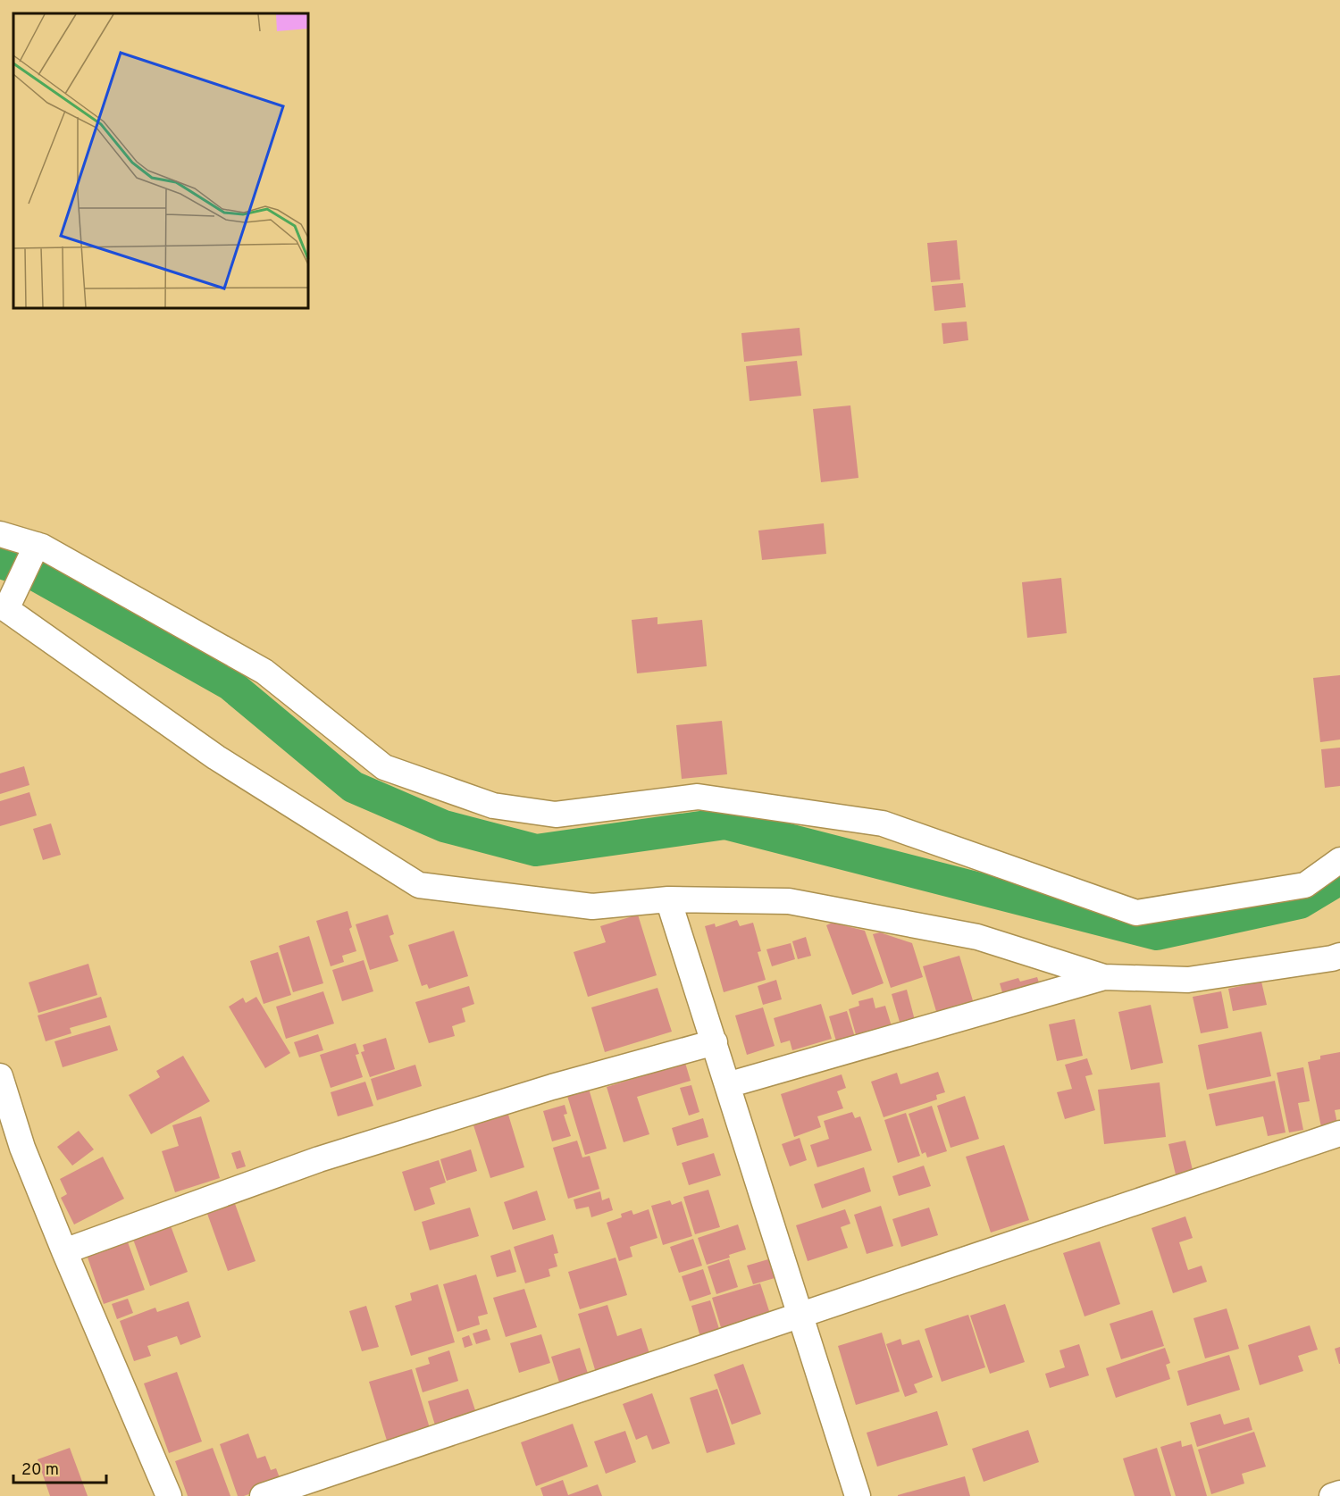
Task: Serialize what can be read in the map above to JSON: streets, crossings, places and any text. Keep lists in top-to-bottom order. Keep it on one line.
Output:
{"scale_bar":"20 m"}
